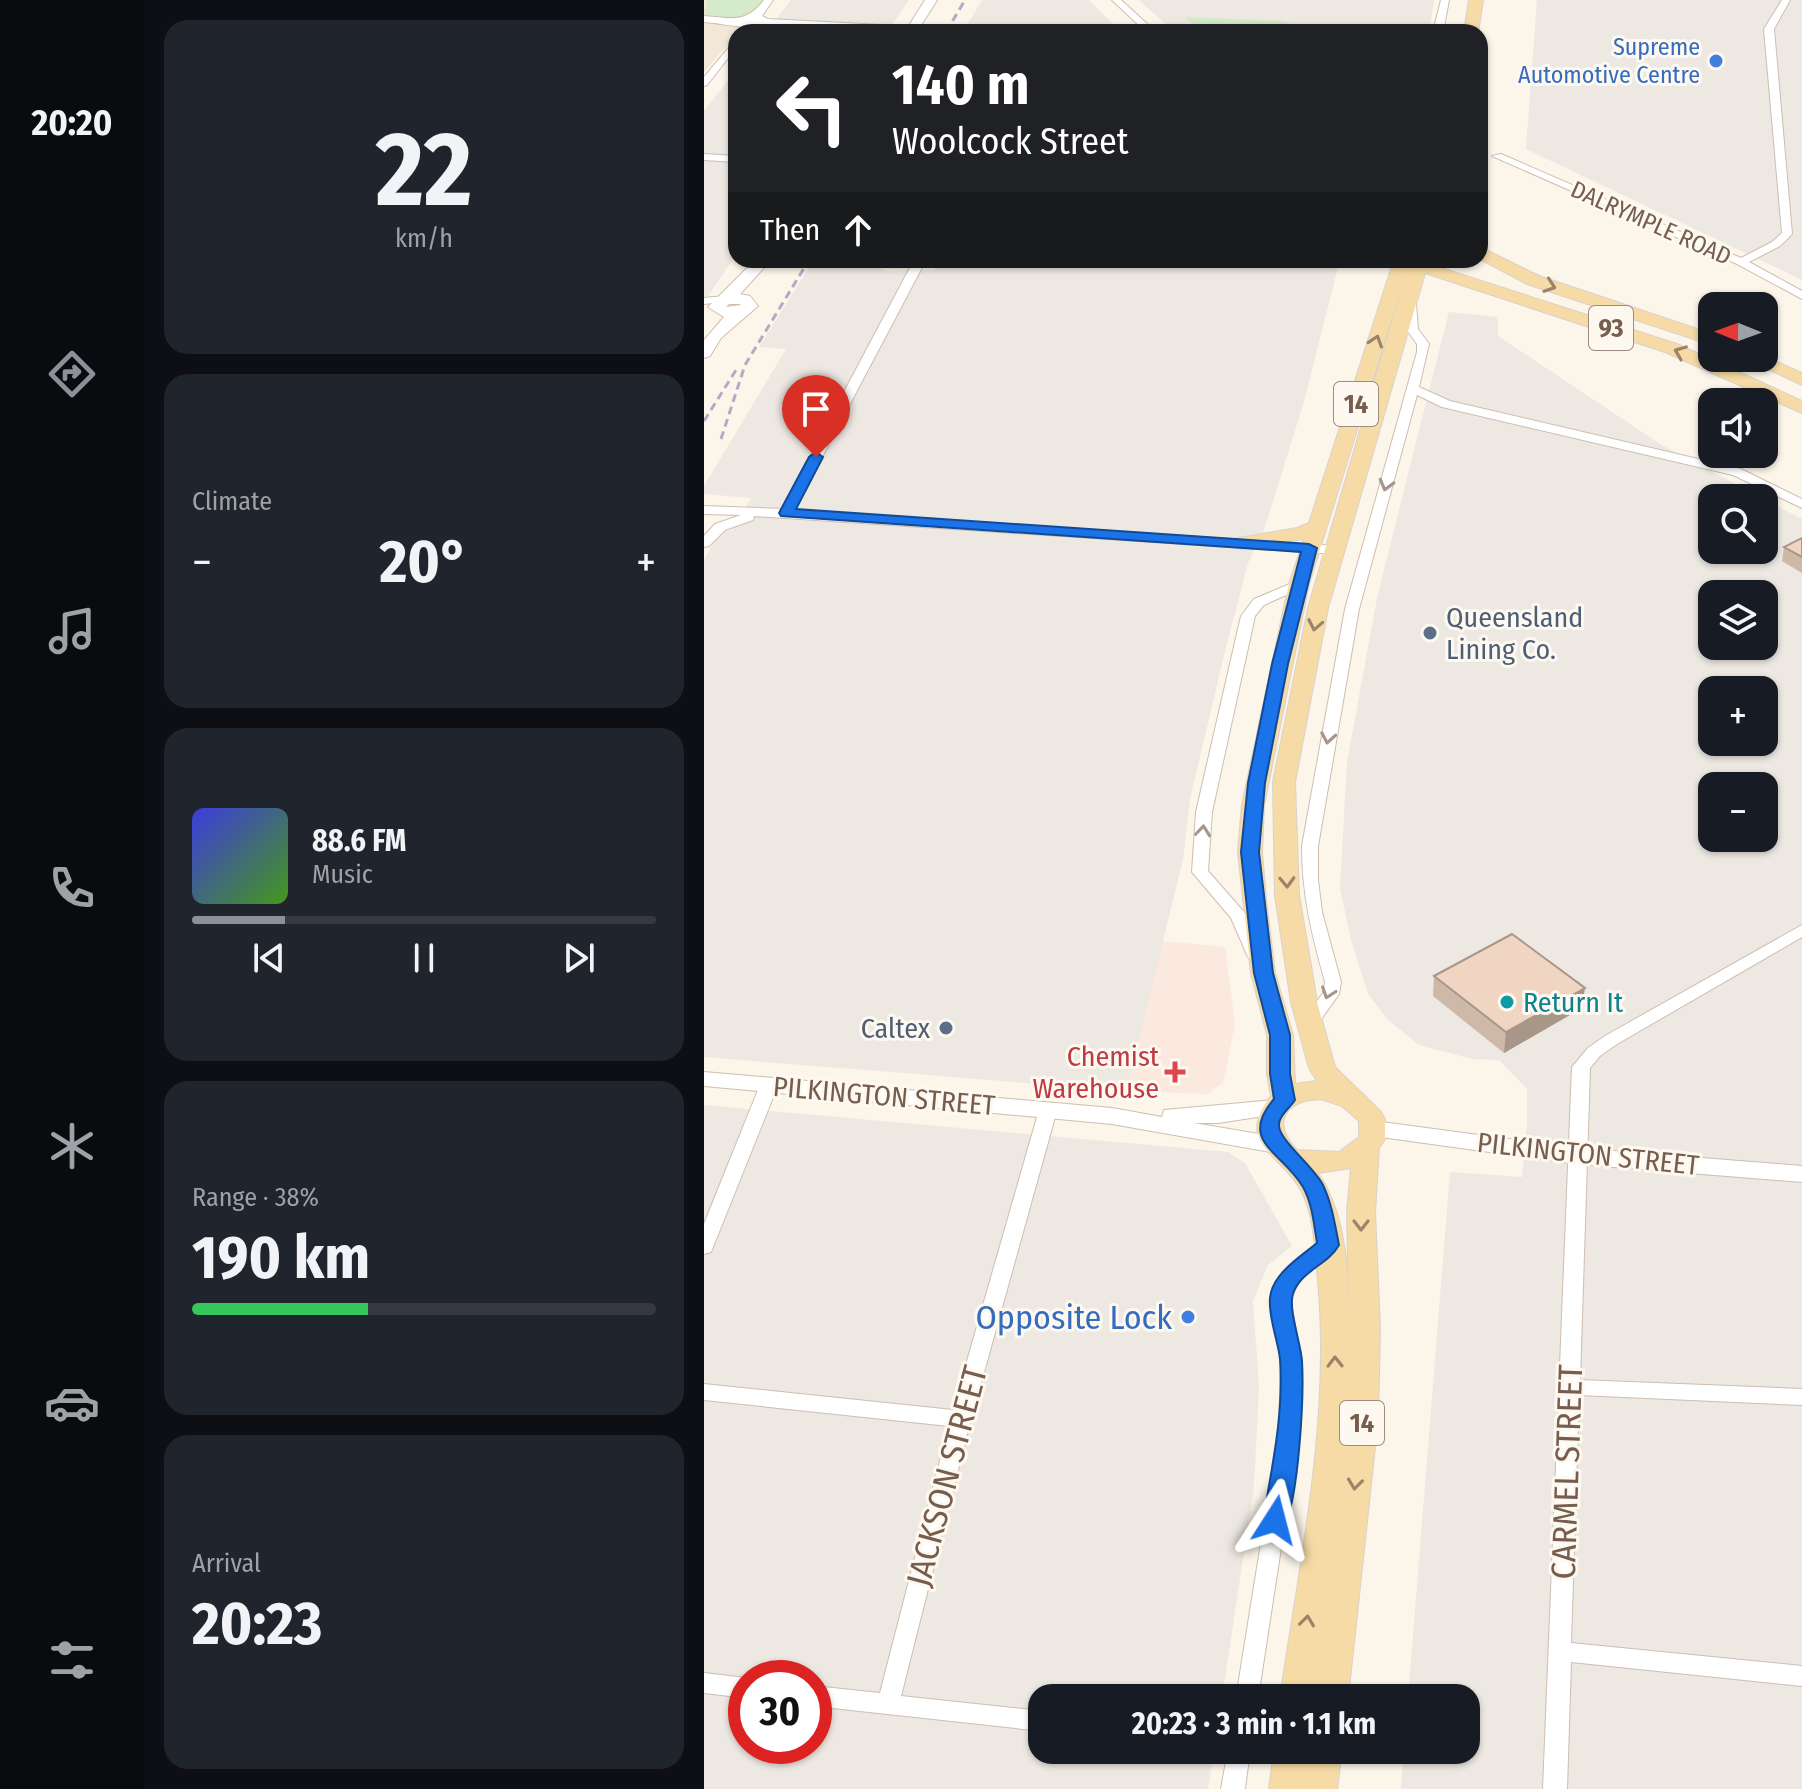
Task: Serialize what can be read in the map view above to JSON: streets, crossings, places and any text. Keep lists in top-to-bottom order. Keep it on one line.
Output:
{"streets":{"main road":["93","14"],"street":["DALRYMPLE ROAD","PILKINGTON STREET","CARMEL STREET","JACKSON STREET"]},"crossings":[["14","PILKINGTON STREET"],["PILKINGTON STREET","CARMEL STREET"],["PILKINGTON STREET","JACKSON STREET"]],"places":{"other":["Supreme Automotive Centre","Queensland Lining Co.","Return It","Caltex","Opposite Lock"],"health":["Chemist Warehouse"]},"north":"left","page":{"tabs":"20:20","tile":[["22","km/h"],"Climate",["Range · 38%","190 km"],["Arrival","20:23"]],"turn":["140 m","Woolcock Street"],"then":"Then","map_buttons":["+","−"],"heat":["−","20°","+"],"song":["88.6 FM","Music"],"limit":"30","trip":"20:23 · 3 min · 1.1 km"}}
